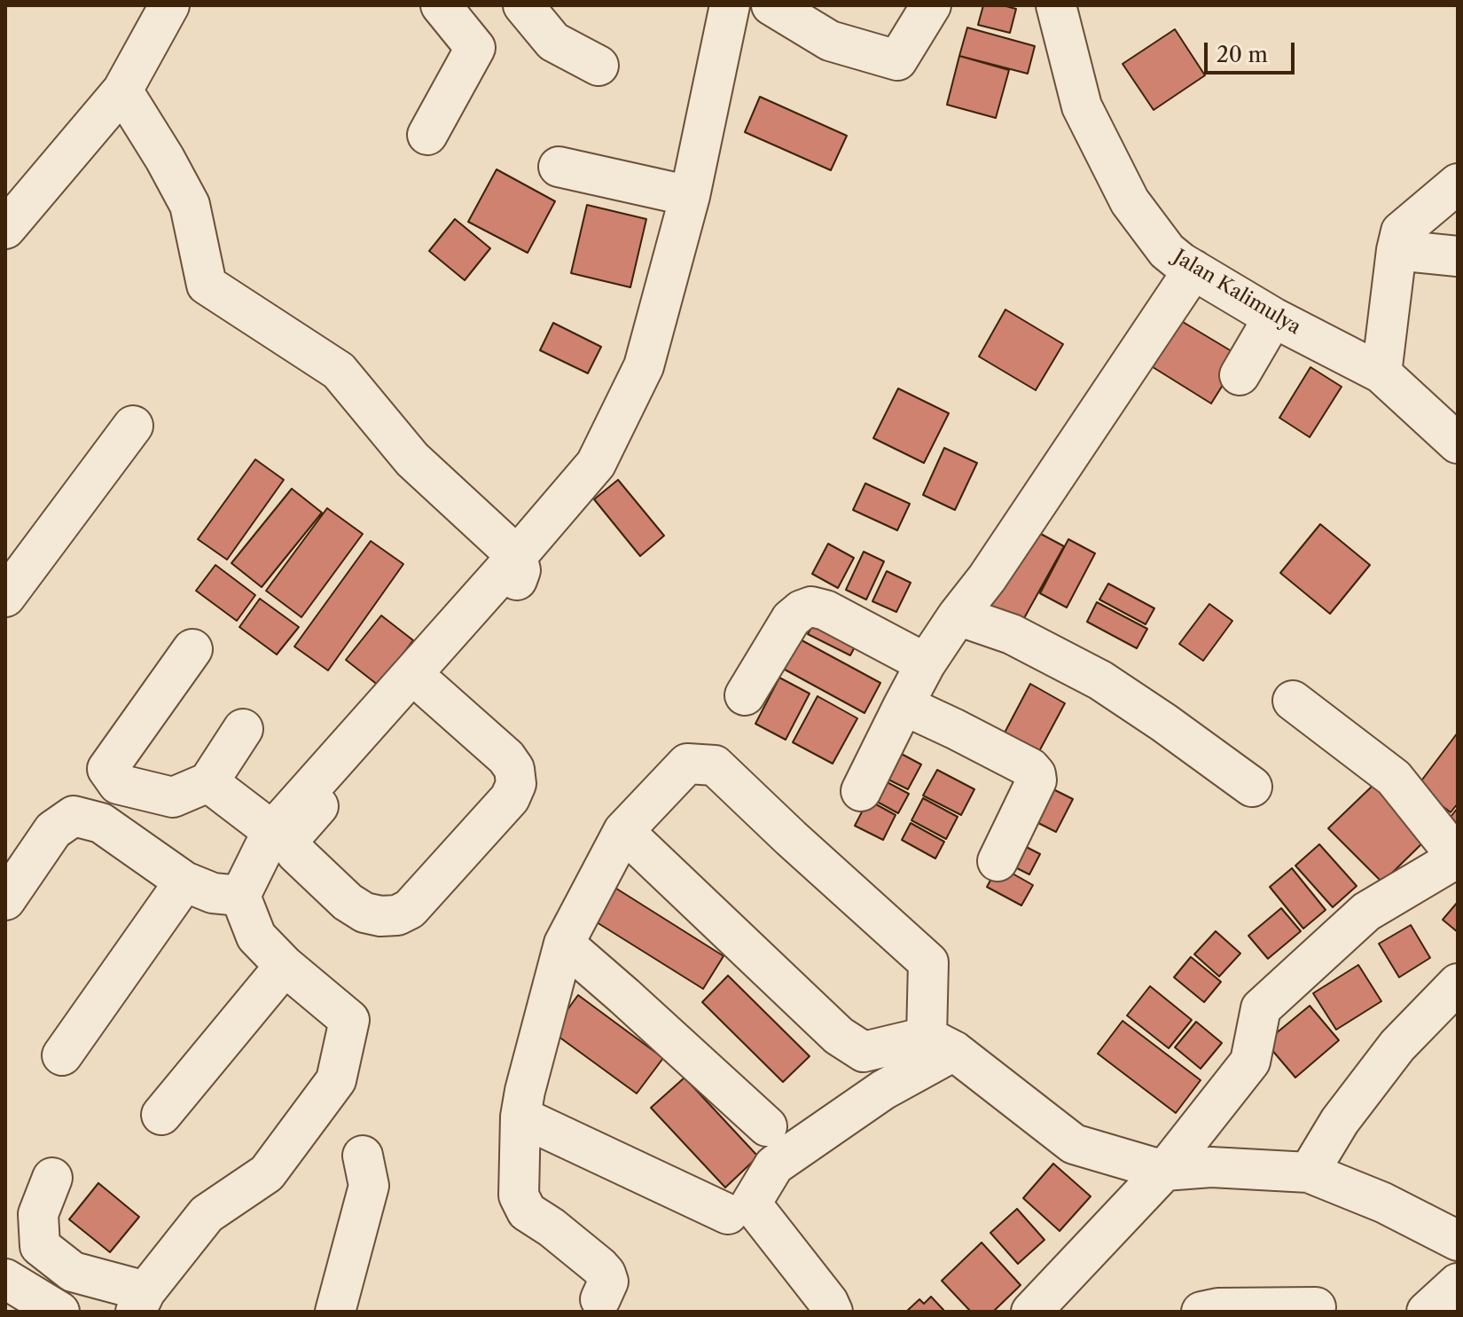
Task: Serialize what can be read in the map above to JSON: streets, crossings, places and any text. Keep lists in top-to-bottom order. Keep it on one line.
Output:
{"streets":{"street":["Jalan Kalimulya"]},"scale_bar":"20 m"}
